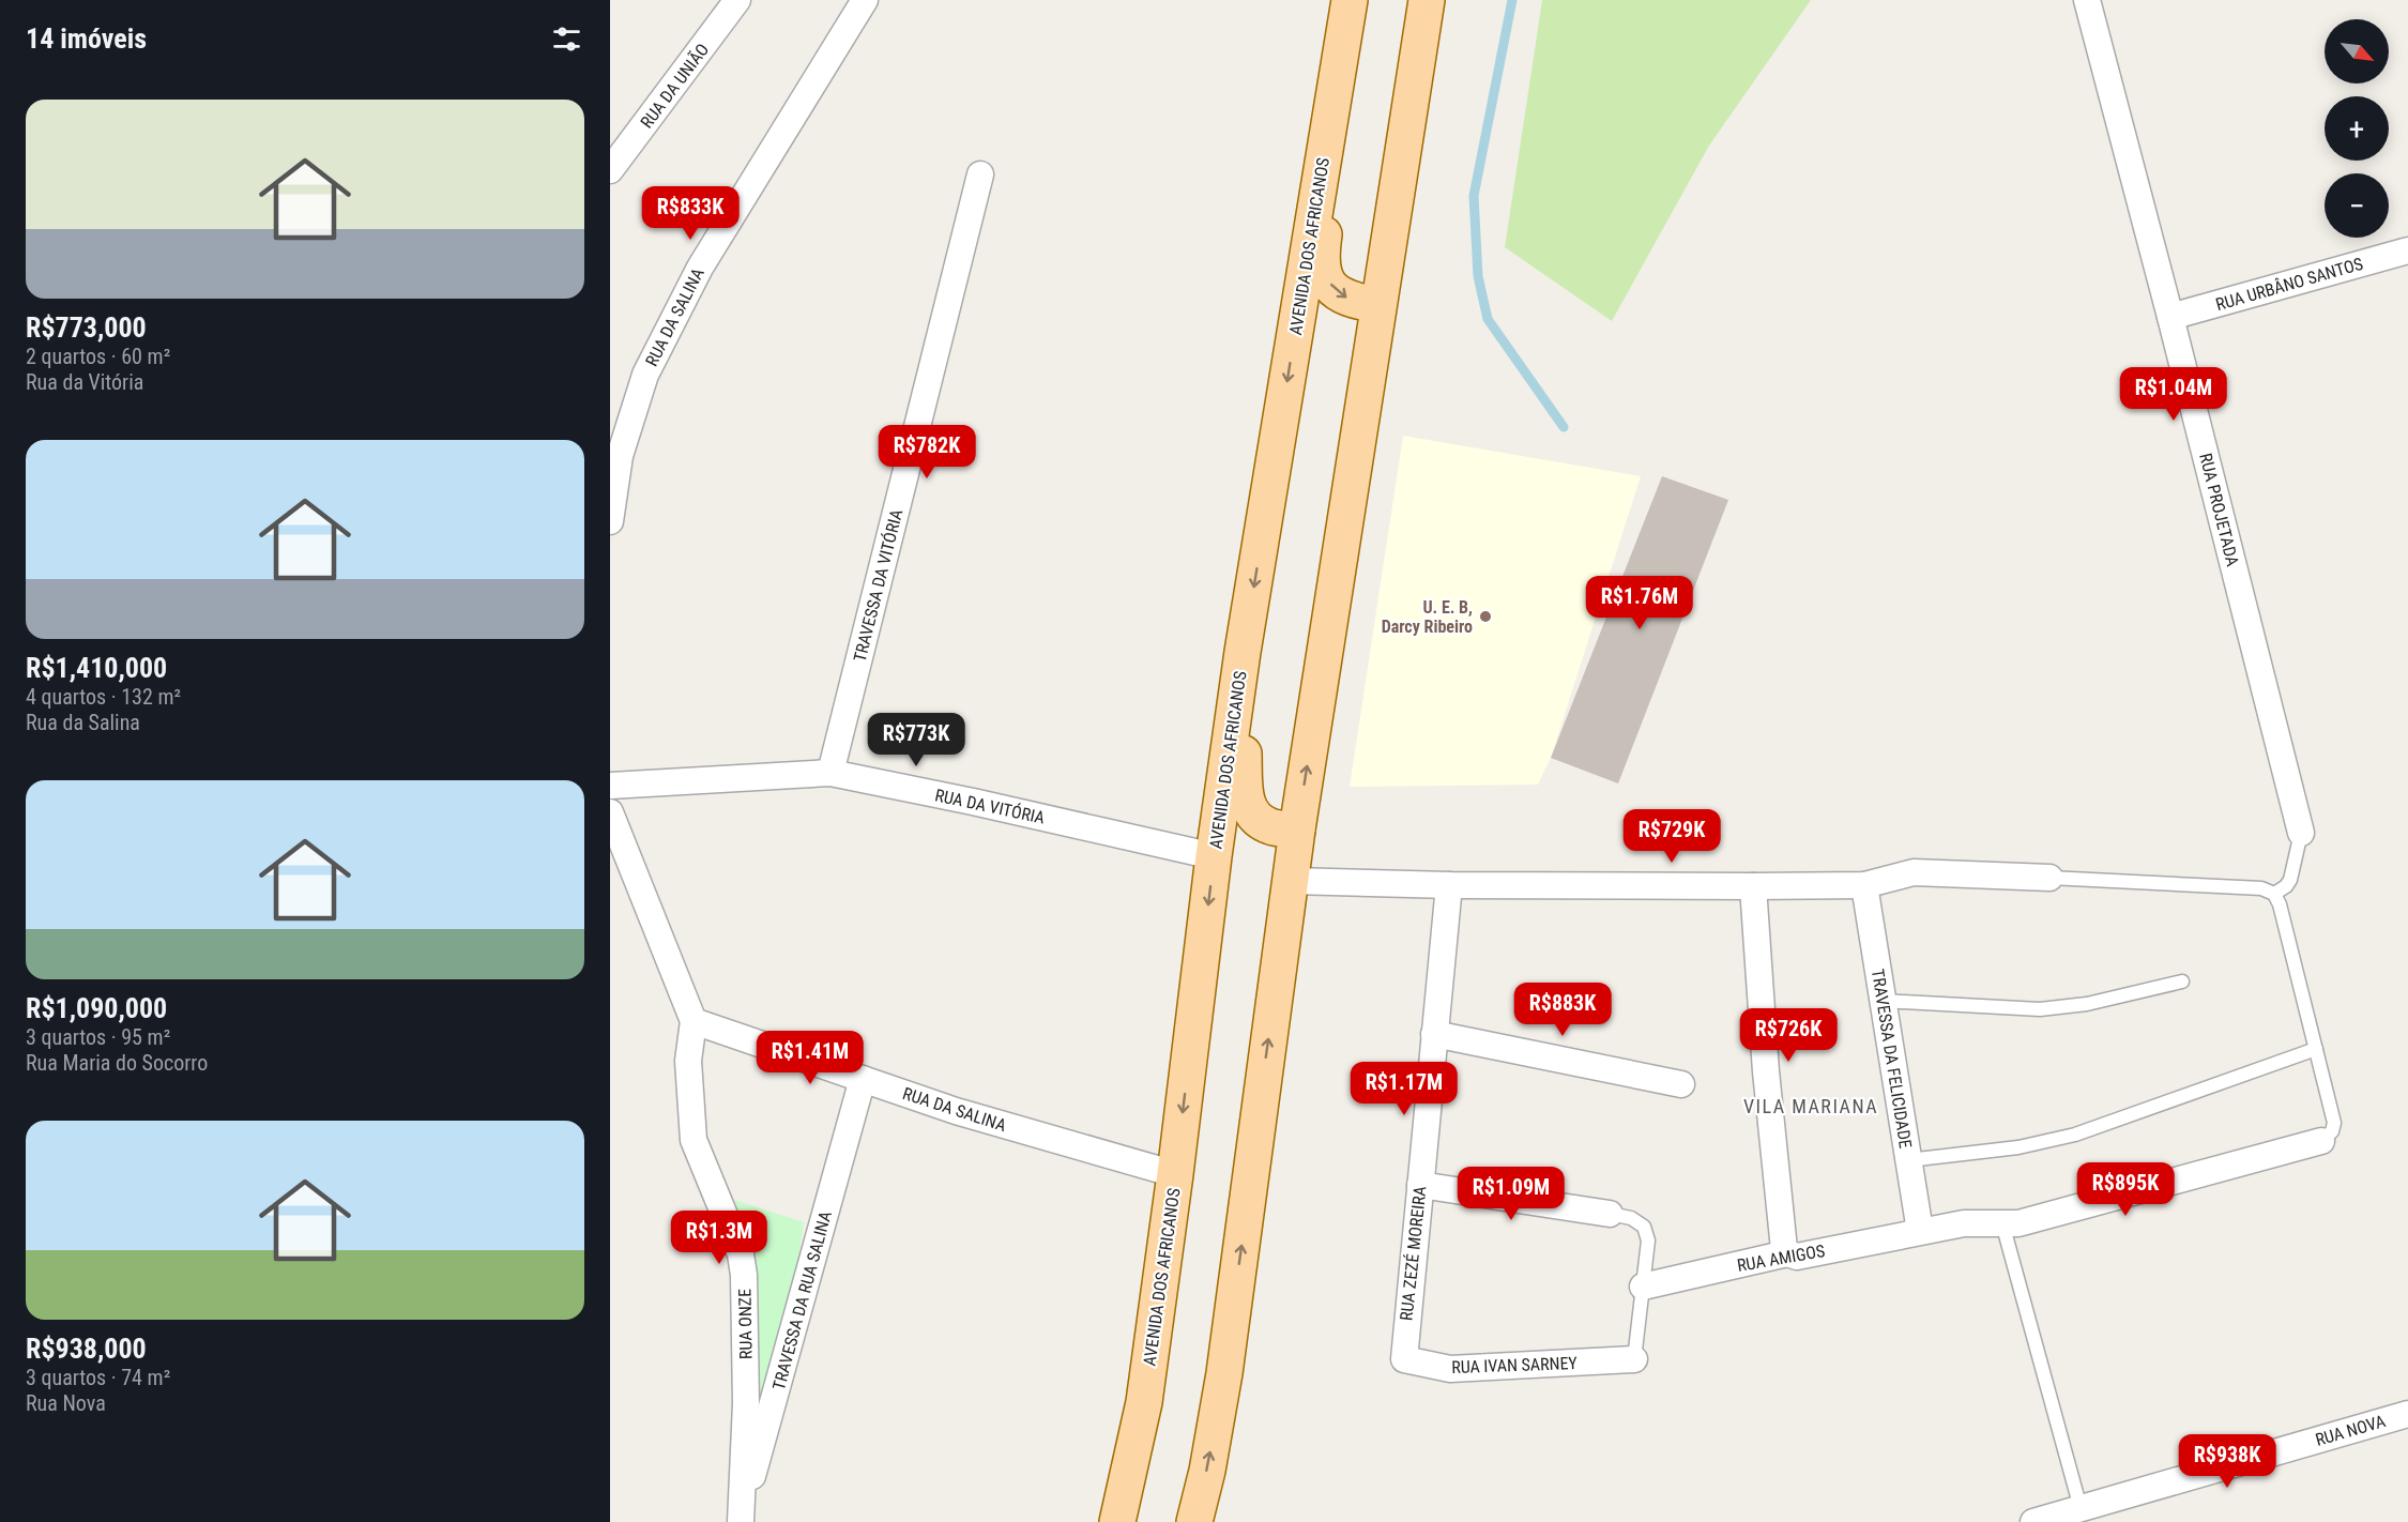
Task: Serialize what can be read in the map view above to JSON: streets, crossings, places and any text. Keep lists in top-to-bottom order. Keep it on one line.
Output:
{"streets":{"main road":["AVENIDA DOS AFRICANOS"],"street":["RUA DA UNIÃO","RUA URBÂNO SANTOS","RUA DA SALINA","RUA PROJETADA","TRAVESSA DA VITÓRIA","RUA DA VITÓRIA","TRAVESSA DA FELICIDADE","RUA ZEZÉ MOREIRA","RUA AMIGOS","TRAVESSA DA RUA SALINA","RUA ONZE","RUA IVAN SARNEY","RUA NOVA"]},"crossings":[["AVENIDA DOS AFRICANOS","RUA DA SALINA"],["AVENIDA DOS AFRICANOS","RUA DA VITÓRIA"],["RUA URBÂNO SANTOS","RUA PROJETADA"],["RUA DA SALINA","TRAVESSA DA RUA SALINA"],["RUA DA SALINA","RUA ONZE"],["TRAVESSA DA VITÓRIA","RUA DA VITÓRIA"],["TRAVESSA DA FELICIDADE","RUA AMIGOS"],["RUA ZEZÉ MOREIRA","RUA IVAN SARNEY"],["TRAVESSA DA RUA SALINA","RUA ONZE"]],"districts":["VILA MARIANA"],"places":["U. E. B, Darcy Ribeiro"],"north":"bottom right","page":{"heading":"14 imóveis","map_buttons":["+","−"],"list":[{"name":"R$773,000","note":"2 quartos · 60 m² · Rua da Vitória"},{"name":"R$1,410,000","note":"4 quartos · 132 m² · Rua da Salina"},{"name":"R$1,090,000","note":"3 quartos · 95 m² · Rua Maria do Socorro"},{"name":"R$938,000","note":"3 quartos · 74 m² · Rua Nova"}],"price":["R$833K","R$1.04M","R$782K","R$1.76M","R$773K","R$729K","R$883K","R$726K","R$1.41M","R$1.17M","R$895K","R$1.09M","R$1.3M","R$938K"]}}
